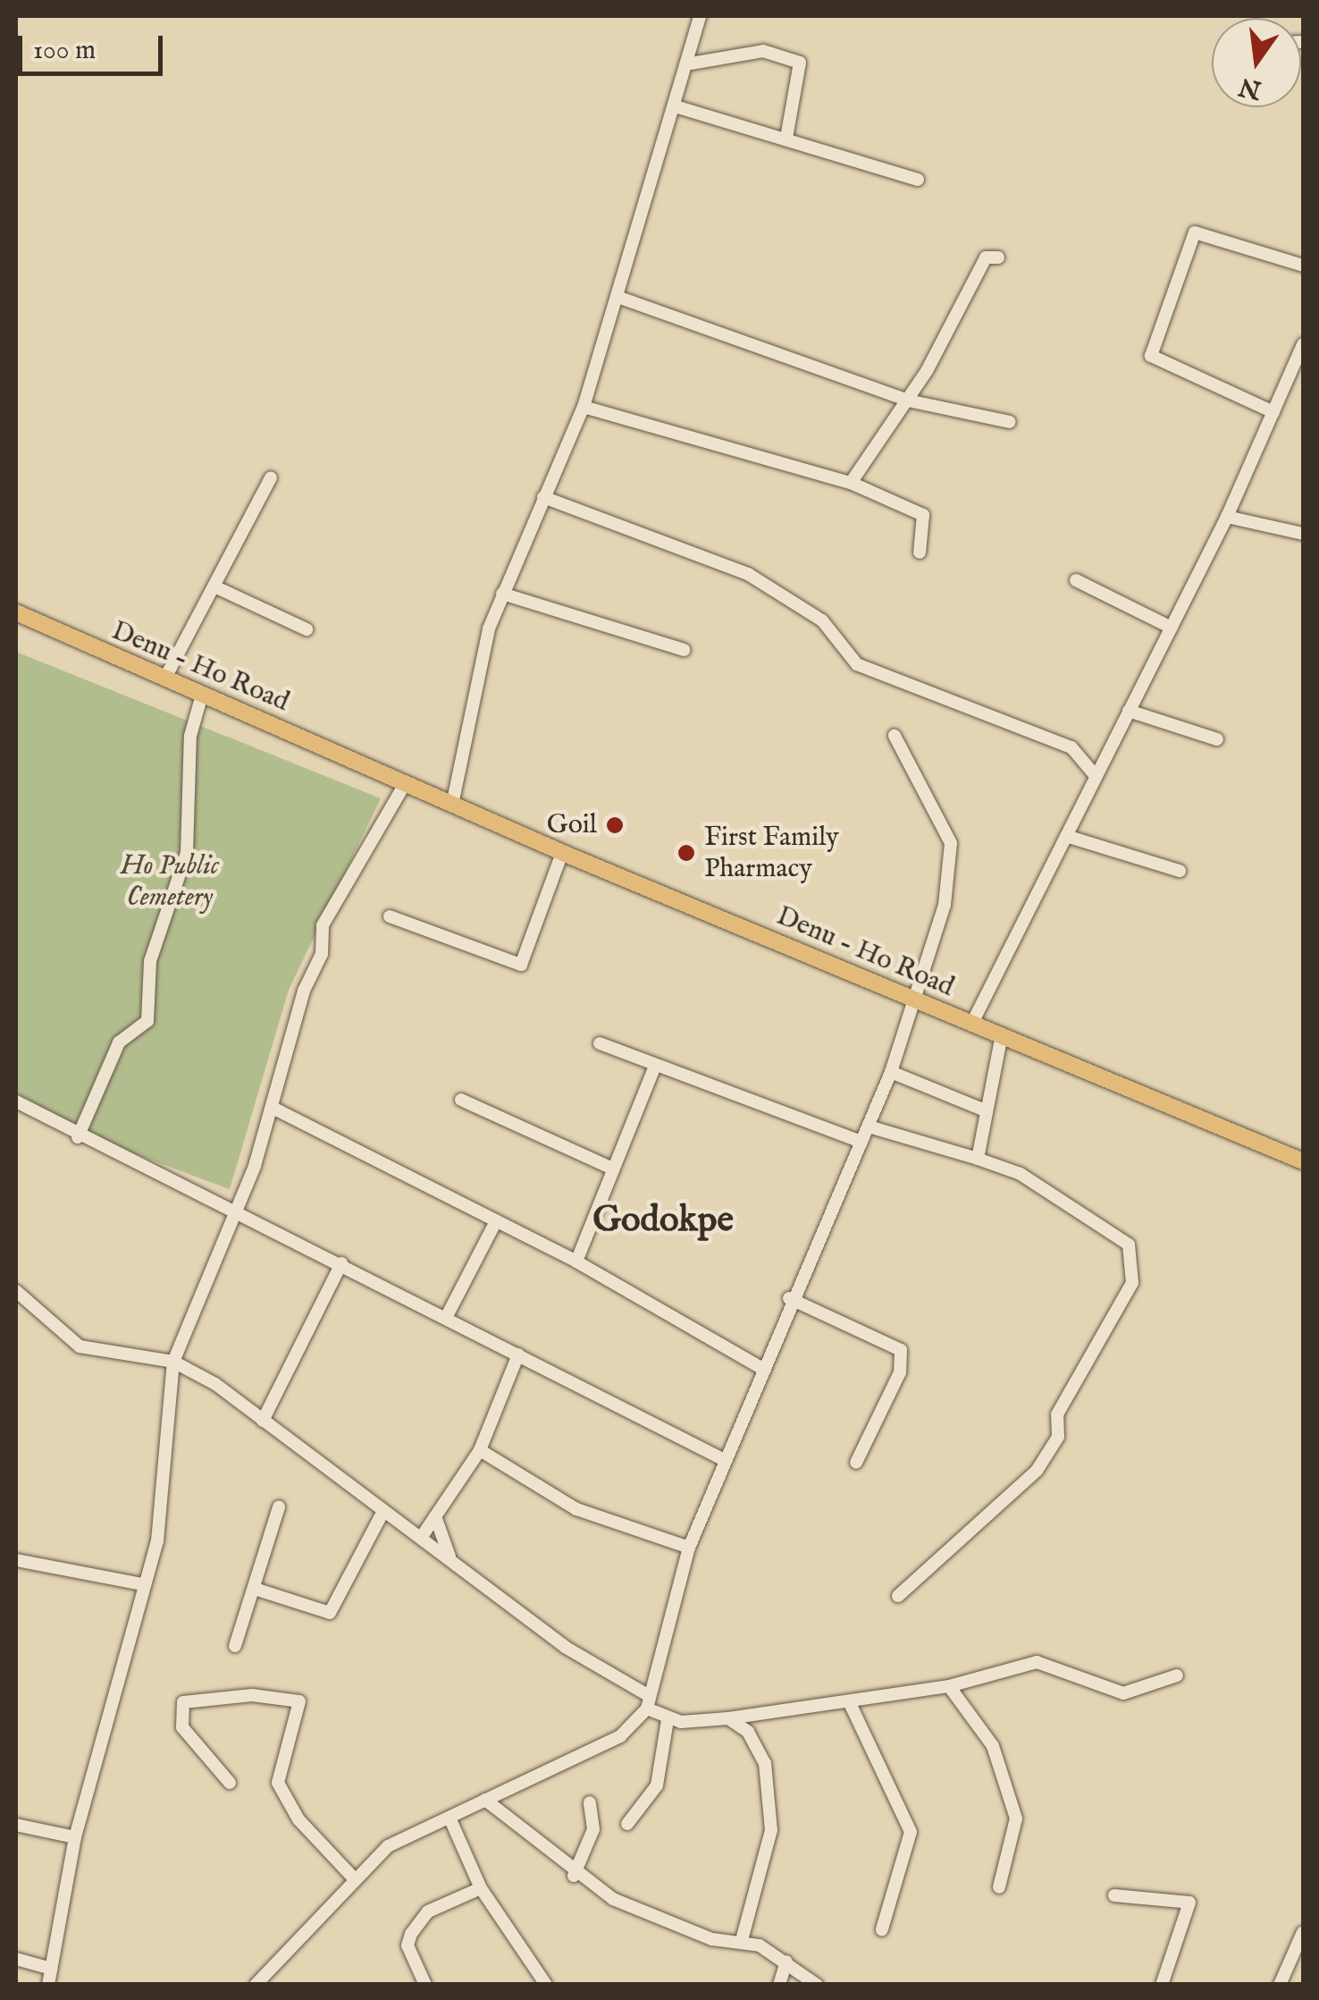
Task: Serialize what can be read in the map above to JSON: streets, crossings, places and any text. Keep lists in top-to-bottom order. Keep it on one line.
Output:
{"streets":{"main road":["Denu - Ho Road"]},"districts":["Godokpe"],"parks":["Ho Public Cemetery"],"places":["Goil","First Family Pharmacy"],"scale_bar":"100 m","north":"bottom"}
